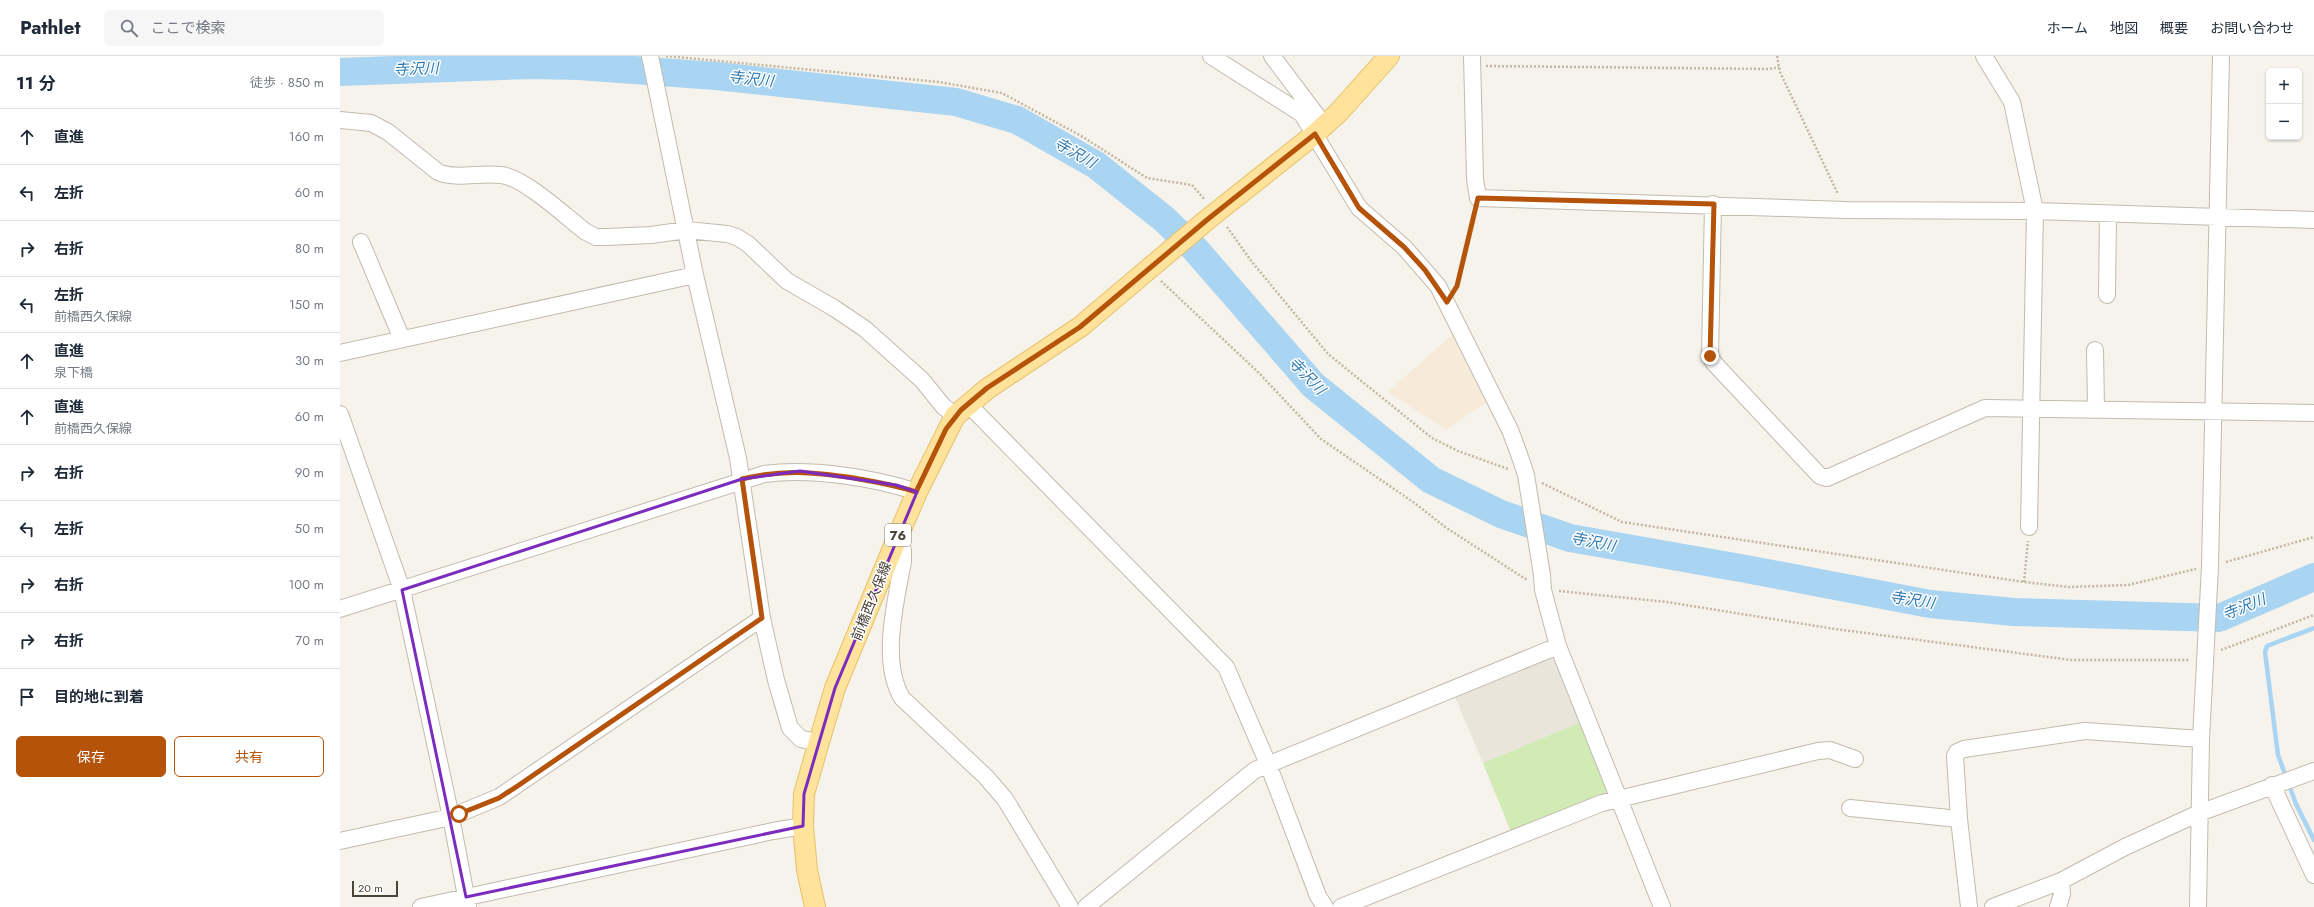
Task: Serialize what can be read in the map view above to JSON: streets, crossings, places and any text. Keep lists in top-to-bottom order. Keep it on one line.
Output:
{"streets":{"main road":["76","前橋西久保線"]},"crossings":[["76","前橋西久保線"]],"water":["寺沢川"],"scale_bar":"20 m","page":{"header":"Pathlet","search":"ここで検索","nav":["ホーム","地図","概要","お問い合わせ"],"heading":["11 分","徒歩 · 850 m"],"map_buttons":["+","−"],"list":[["直進","160 m"],["左折","60 m"],["右折","80 m"],["左折","前橋西久保線","150 m"],["直進","泉下橋","30 m"],["直進","前橋西久保線","60 m"],["右折","90 m"],["左折","50 m"],["右折","100 m"],["右折","70 m"],"目的地に到着"],"buttons":["保存","共有"],"scale":"20 m"}}
